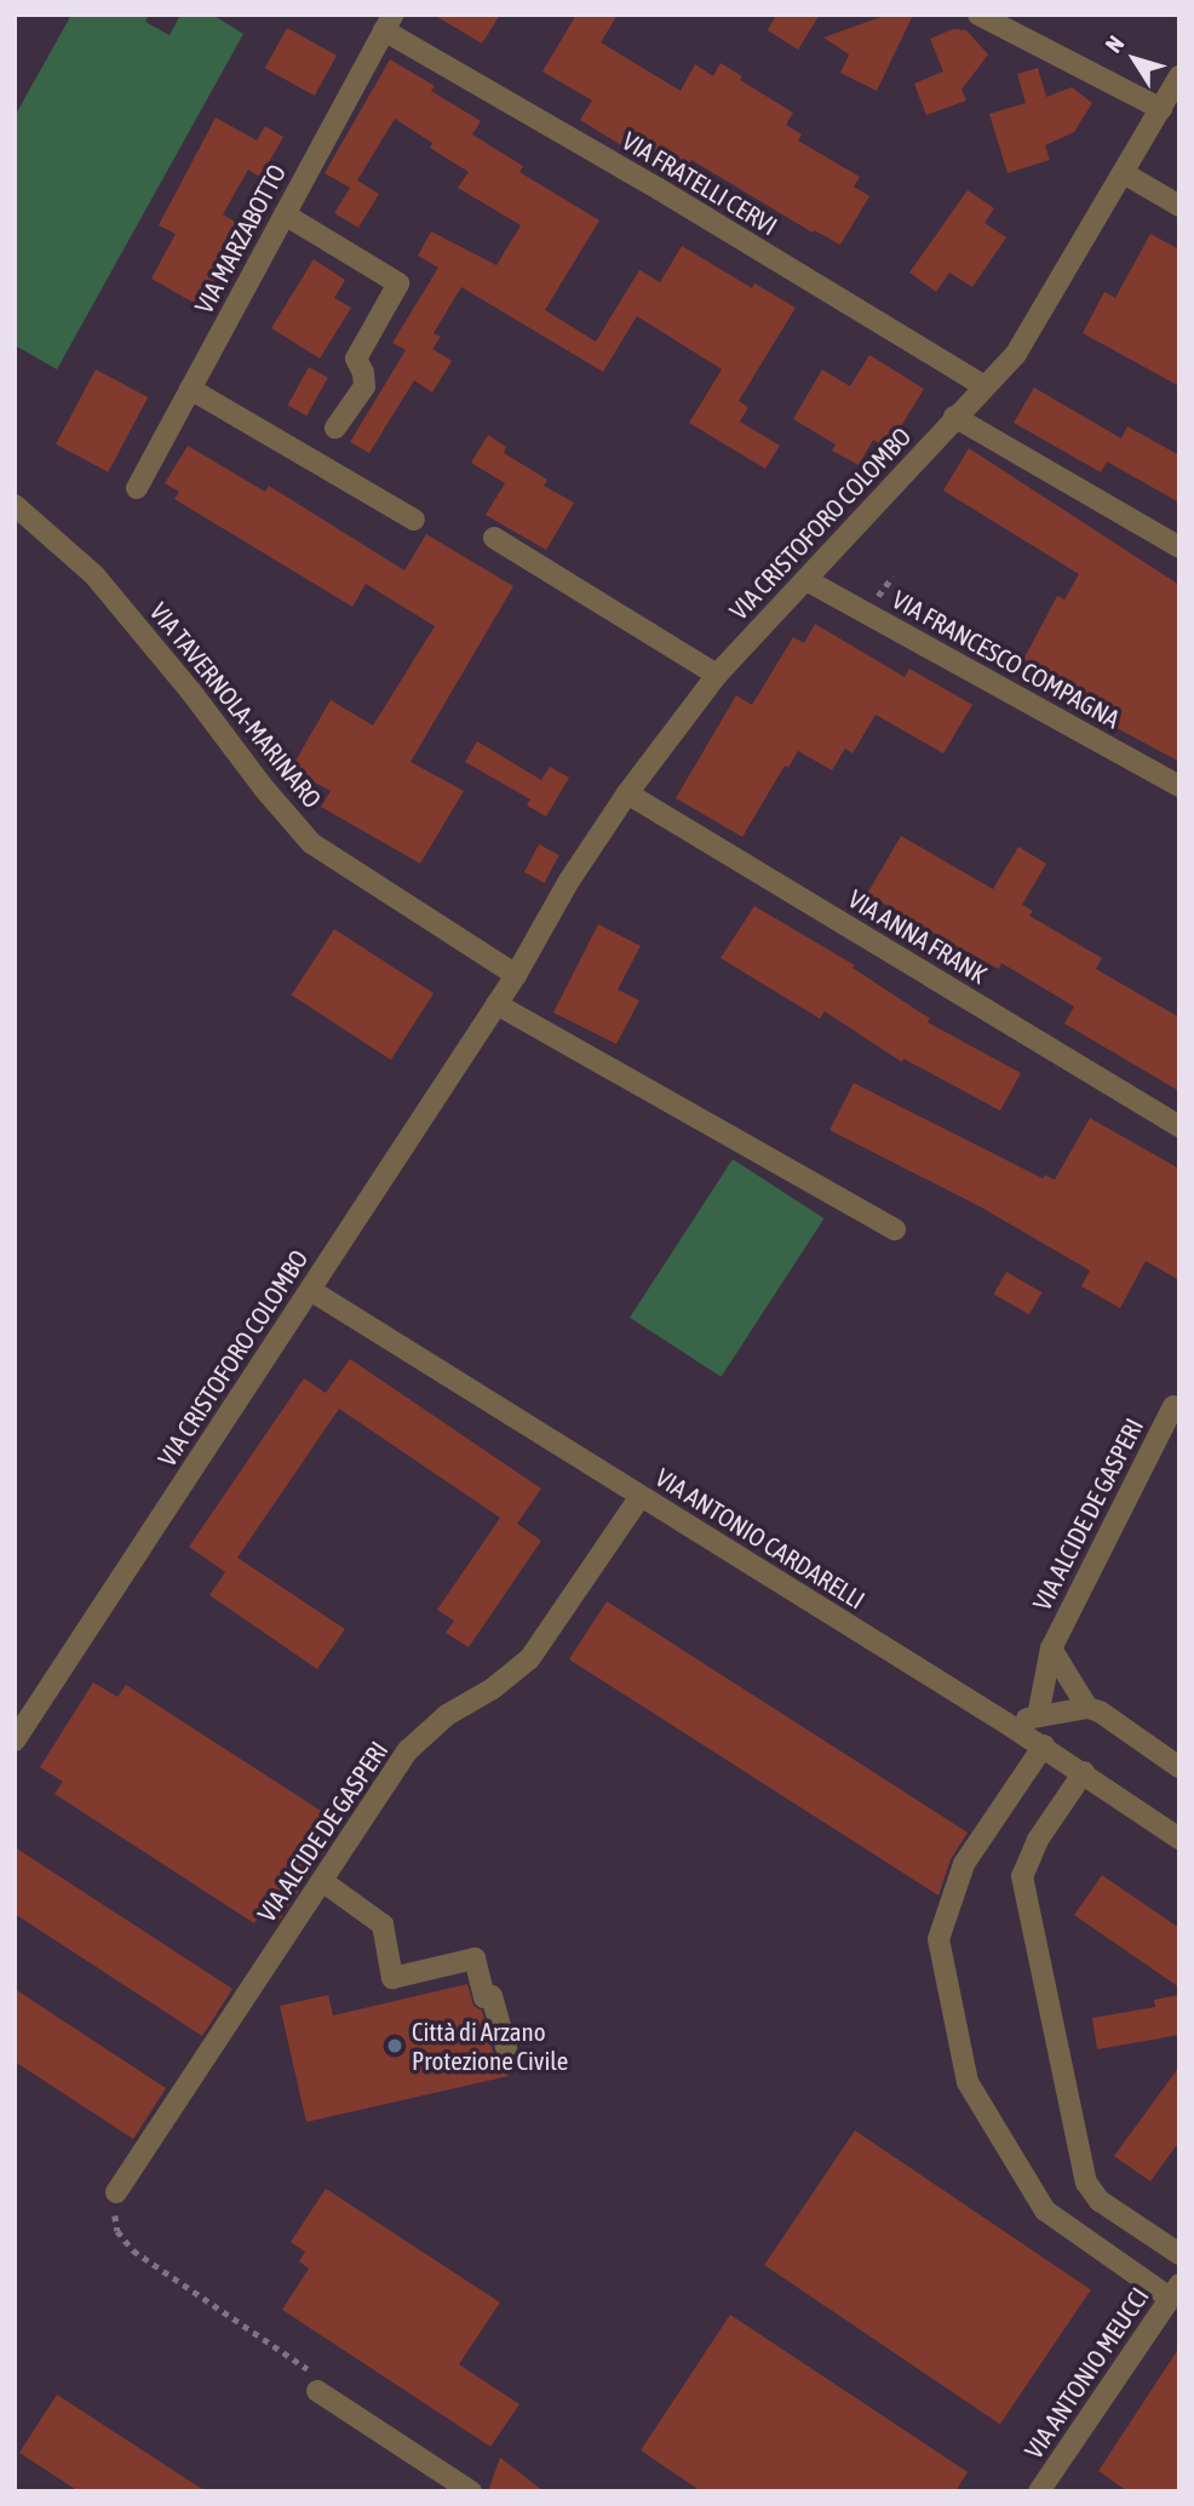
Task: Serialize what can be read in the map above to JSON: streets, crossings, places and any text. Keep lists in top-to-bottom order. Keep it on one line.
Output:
{"streets":{"street":["VIA FRATELLI CERVI","VIA MARZABOTTO","VIA CRISTOFORO COLOMBO","VIA FRANCESCO COMPAGNA","VIA TAVERNOLA-MARINARO","VIA ANNA FRANK","VIA ALCIDE DE GASPERI","VIA ANTONIO CARDARELLI","VIA ANTONIO MEUCCI"]},"crossings":[["VIA FRATELLI CERVI","VIA MARZABOTTO"],["VIA FRATELLI CERVI","VIA CRISTOFORO COLOMBO"],["VIA CRISTOFORO COLOMBO","VIA FRANCESCO COMPAGNA"],["VIA CRISTOFORO COLOMBO","VIA TAVERNOLA-MARINARO"],["VIA CRISTOFORO COLOMBO","VIA ANNA FRANK"],["VIA CRISTOFORO COLOMBO","VIA ANTONIO CARDARELLI"],["VIA ALCIDE DE GASPERI","VIA ANTONIO CARDARELLI"]],"places":["Città di Arzano Protezione Civile"],"north":"top left"}
